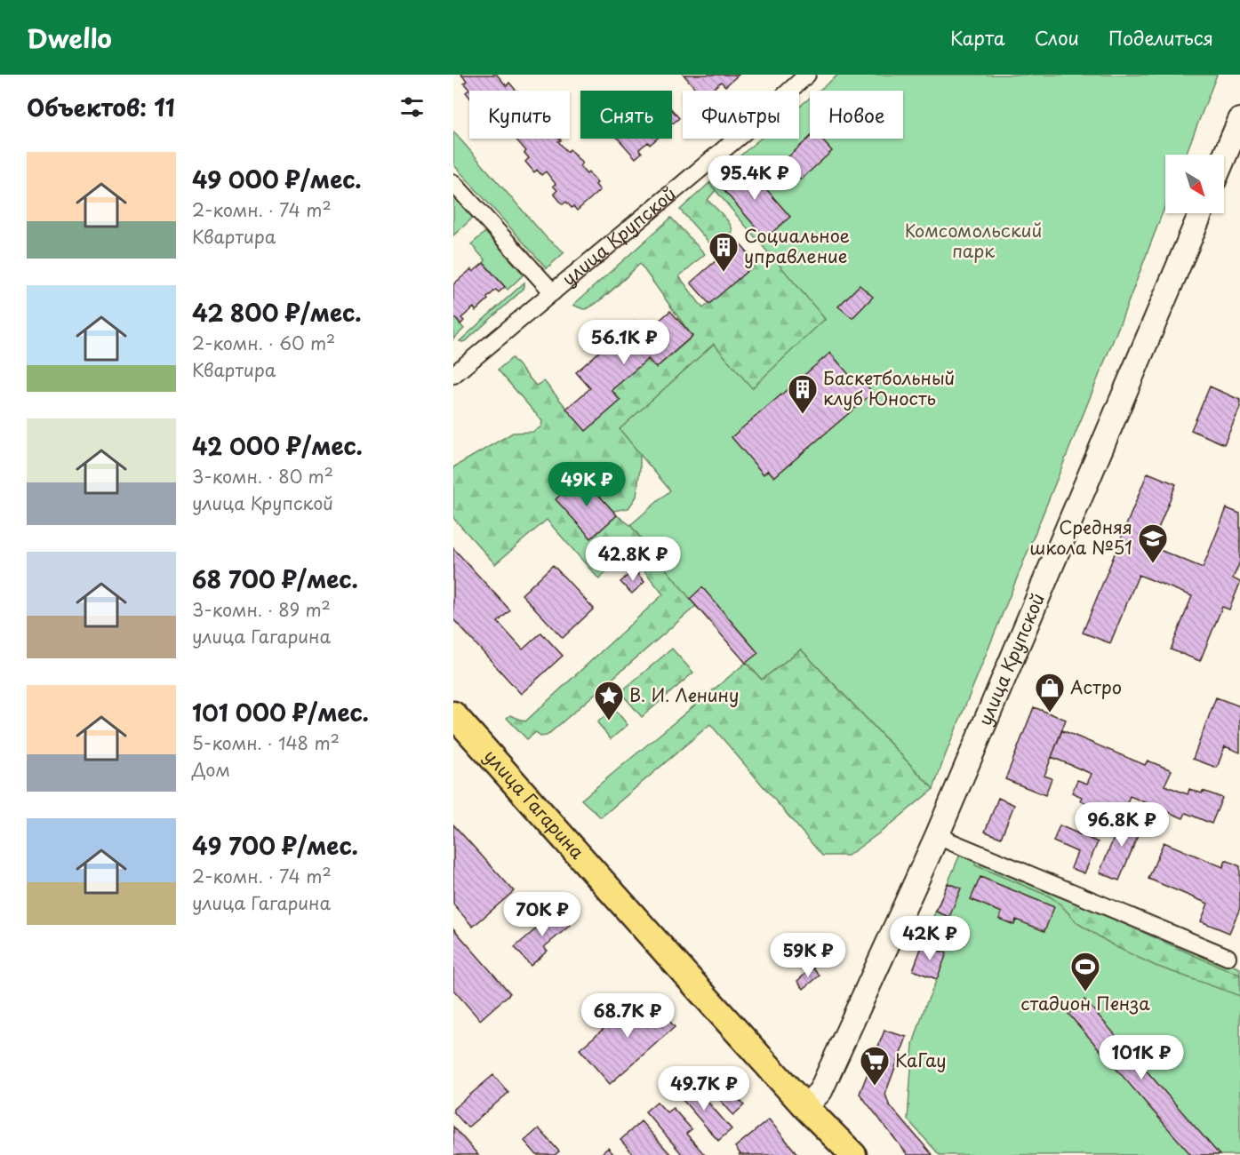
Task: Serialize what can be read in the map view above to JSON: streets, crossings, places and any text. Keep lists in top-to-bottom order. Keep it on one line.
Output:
{"streets":{"main road":["улица Крупской","улица Гагарина"]},"crossings":[["улица Крупской","улица Гагарина"]],"parks":["Комсомольский парк"],"places":{"building":["Социальное управление","Баскетбольный клуб Юность"],"school or university":["Средняя школа №51"],"shop":["Астро"],"place":["В. И. Ленину"],"sports":["стадион Пенза"],"supermarket":["КаГау"]},"north":"bottom right","page":{"header":"Dwello","nav":["Карта","Слои","Поделиться"],"heading":"Объектов: 11","chip":["Купить","Снять","Фильтры","Новое"],"list":[{"name":"49 000 ₽/мес.","note":"2-комн. · 74 m² · Квартира"},{"name":"42 800 ₽/мес.","note":"2-комн. · 60 m² · Квартира"},{"name":"42 000 ₽/мес.","note":"3-комн. · 80 m² · улица Крупской"},{"name":"68 700 ₽/мес.","note":"3-комн. · 89 m² · улица Гагарина"},{"name":"101 000 ₽/мес.","note":"5-комн. · 148 m² · Дом"},{"name":"49 700 ₽/мес.","note":"2-комн. · 74 m² · улица Гагарина"}],"price":["95.4K ₽","56.1K ₽","49K ₽","42.8K ₽","96.8K ₽","70K ₽","42K ₽","59K ₽","68.7K ₽","101K ₽","49.7K ₽"]}}
